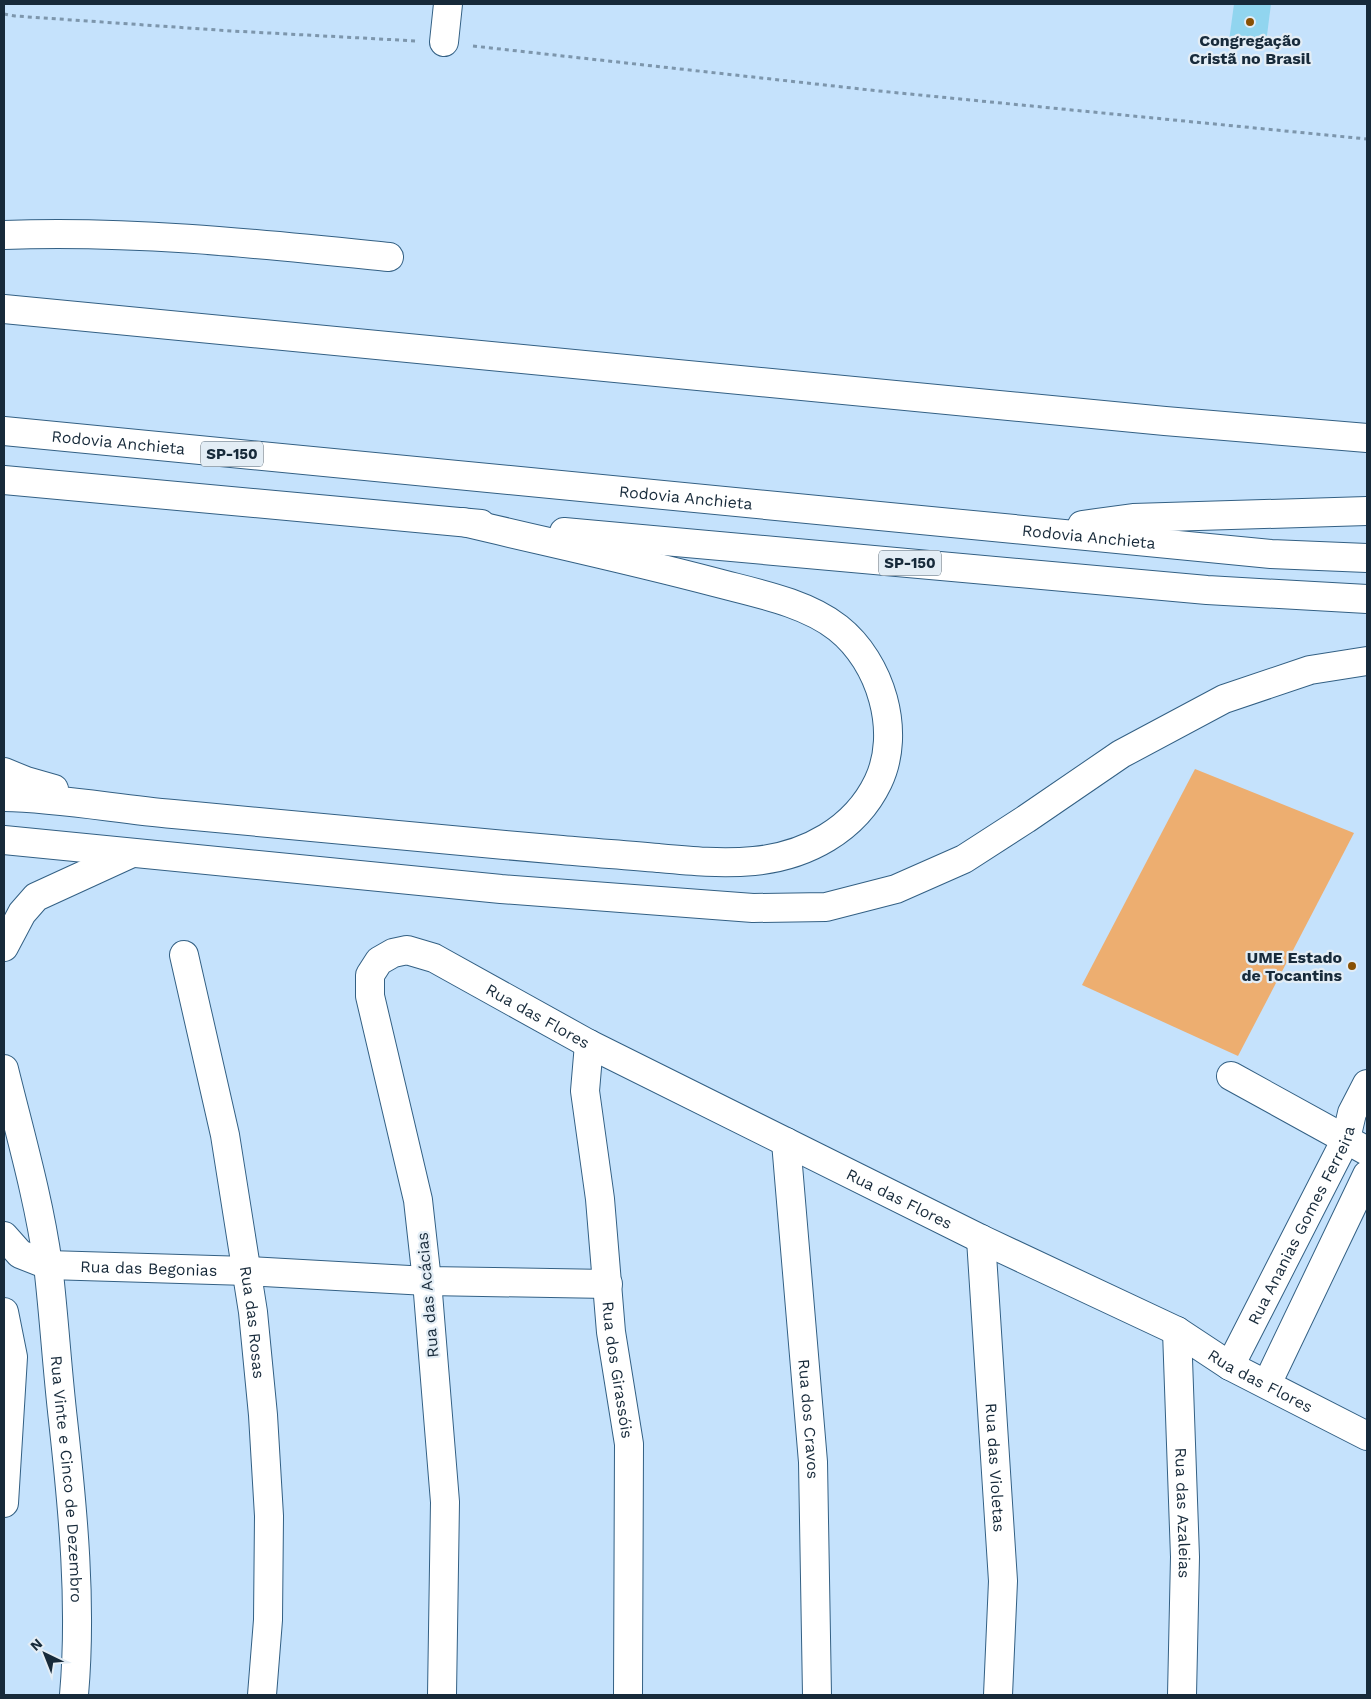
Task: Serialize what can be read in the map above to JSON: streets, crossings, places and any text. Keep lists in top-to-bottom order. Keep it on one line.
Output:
{"streets":{"main road":["Rodovia Anchieta","SP-150","Rua das Flores","Rua Ananias Gomes Ferreira","Rua das Begonias","Rua das Acácias","Rua das Rosas","Rua dos Girassóis","Rua dos Cravos","Rua das Violetas","Rua Vinte e Cinco de Dezembro","Rua das Azaleias"]},"crossings":[["Rua das Flores","Rua Ananias Gomes Ferreira"],["Rua das Flores","Rua das Acácias"],["Rua das Flores","Rua dos Girassóis"],["Rua das Flores","Rua dos Cravos"],["Rua das Flores","Rua das Violetas"],["Rua das Flores","Rua das Azaleias"],["Rua das Begonias","Rua das Acácias"],["Rua das Begonias","Rua das Rosas"],["Rua das Begonias","Rua dos Girassóis"],["Rua das Begonias","Rua Vinte e Cinco de Dezembro"]],"places":["Congregação Cristã no Brasil","UME Estado de Tocantins"],"north":"top left"}
